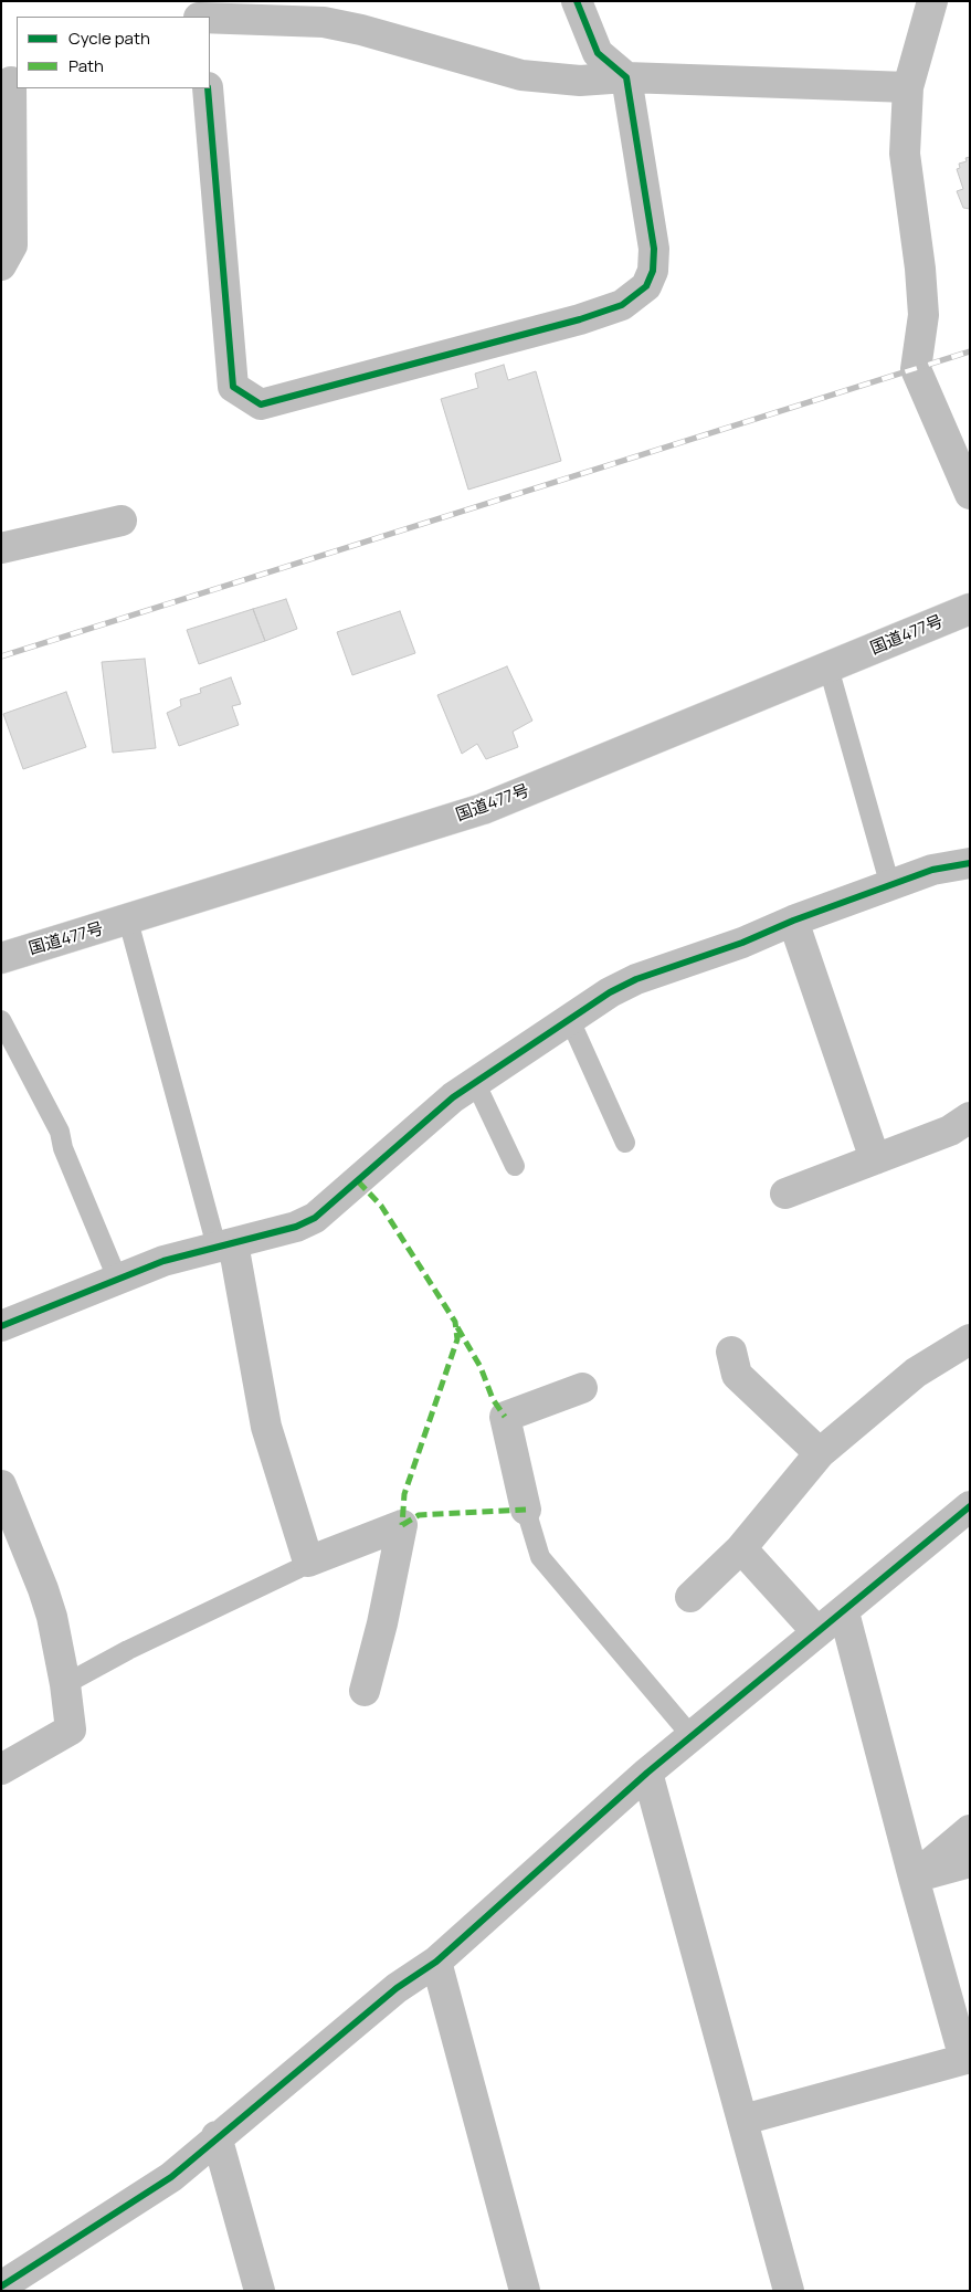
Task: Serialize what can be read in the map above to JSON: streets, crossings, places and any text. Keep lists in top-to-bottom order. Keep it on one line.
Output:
{"streets":{"main road":["国道477号"]},"legend":["Cycle path","Path"]}
